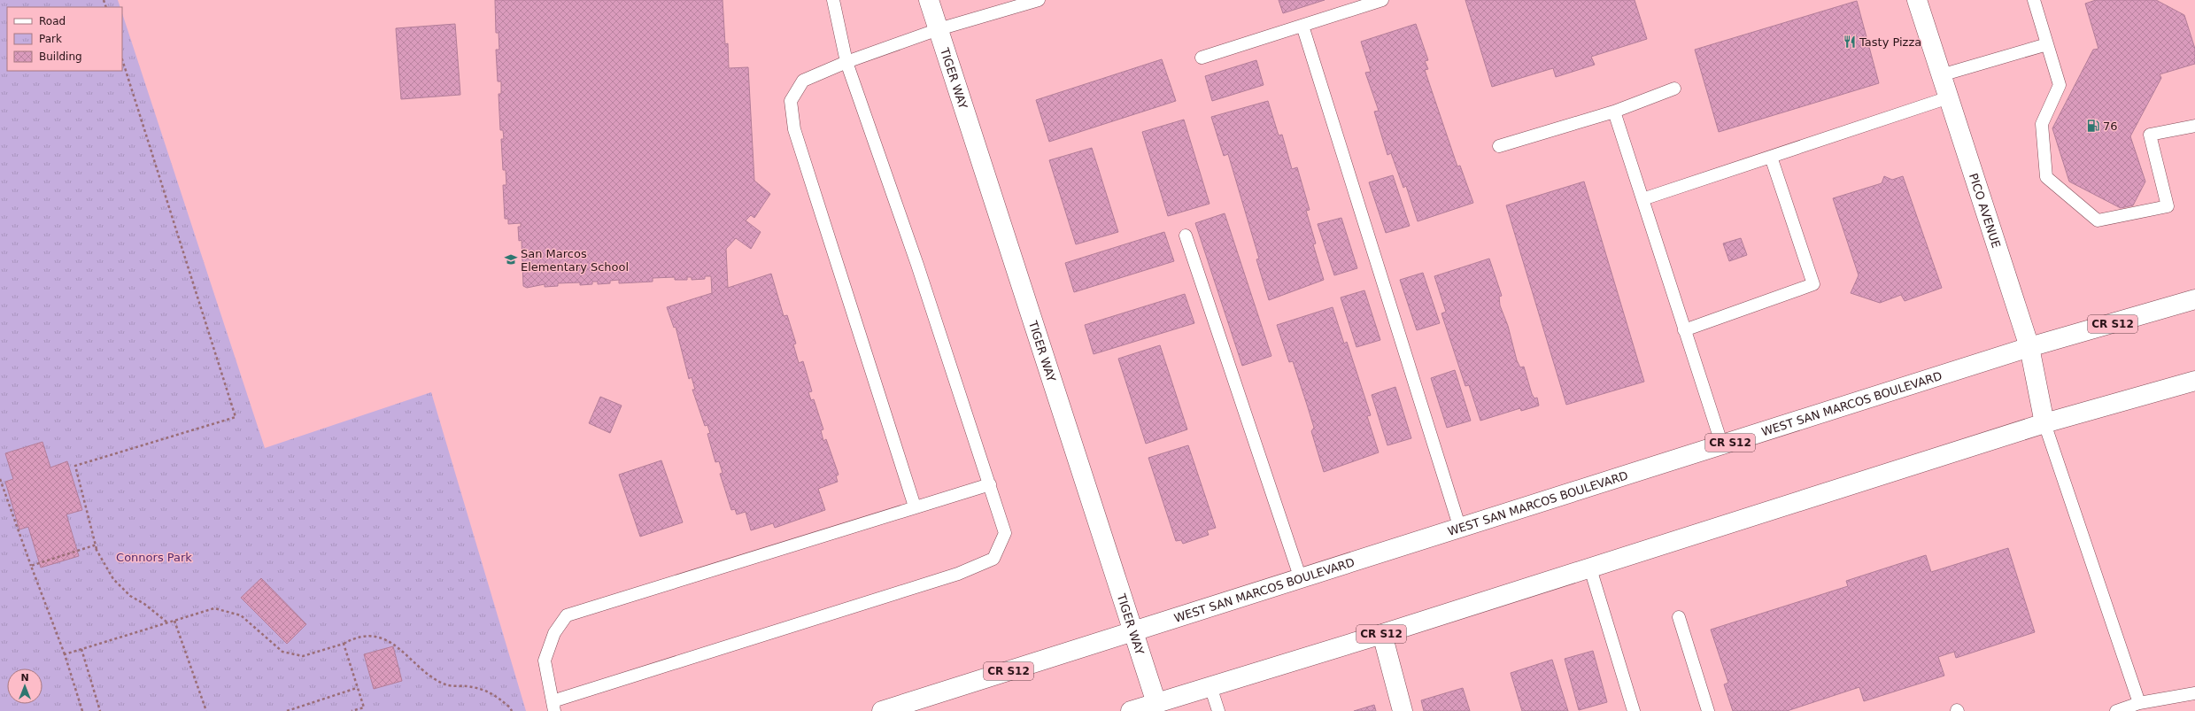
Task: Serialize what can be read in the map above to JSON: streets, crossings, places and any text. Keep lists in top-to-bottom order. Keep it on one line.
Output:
{"streets":{"main road":["TIGER WAY","PICO AVENUE","CR S12","WEST SAN MARCOS BOULEVARD"]},"crossings":[["TIGER WAY","CR S12"],["TIGER WAY","WEST SAN MARCOS BOULEVARD"],["PICO AVENUE","CR S12"],["PICO AVENUE","WEST SAN MARCOS BOULEVARD"]],"parks":["Connors Park"],"places":{"restaurant":["Tasty Pizza"],"fuel station":["76"],"school or university":["San Marcos Elementary School"]},"legend":["Road","Park","Building"],"north":"top"}
